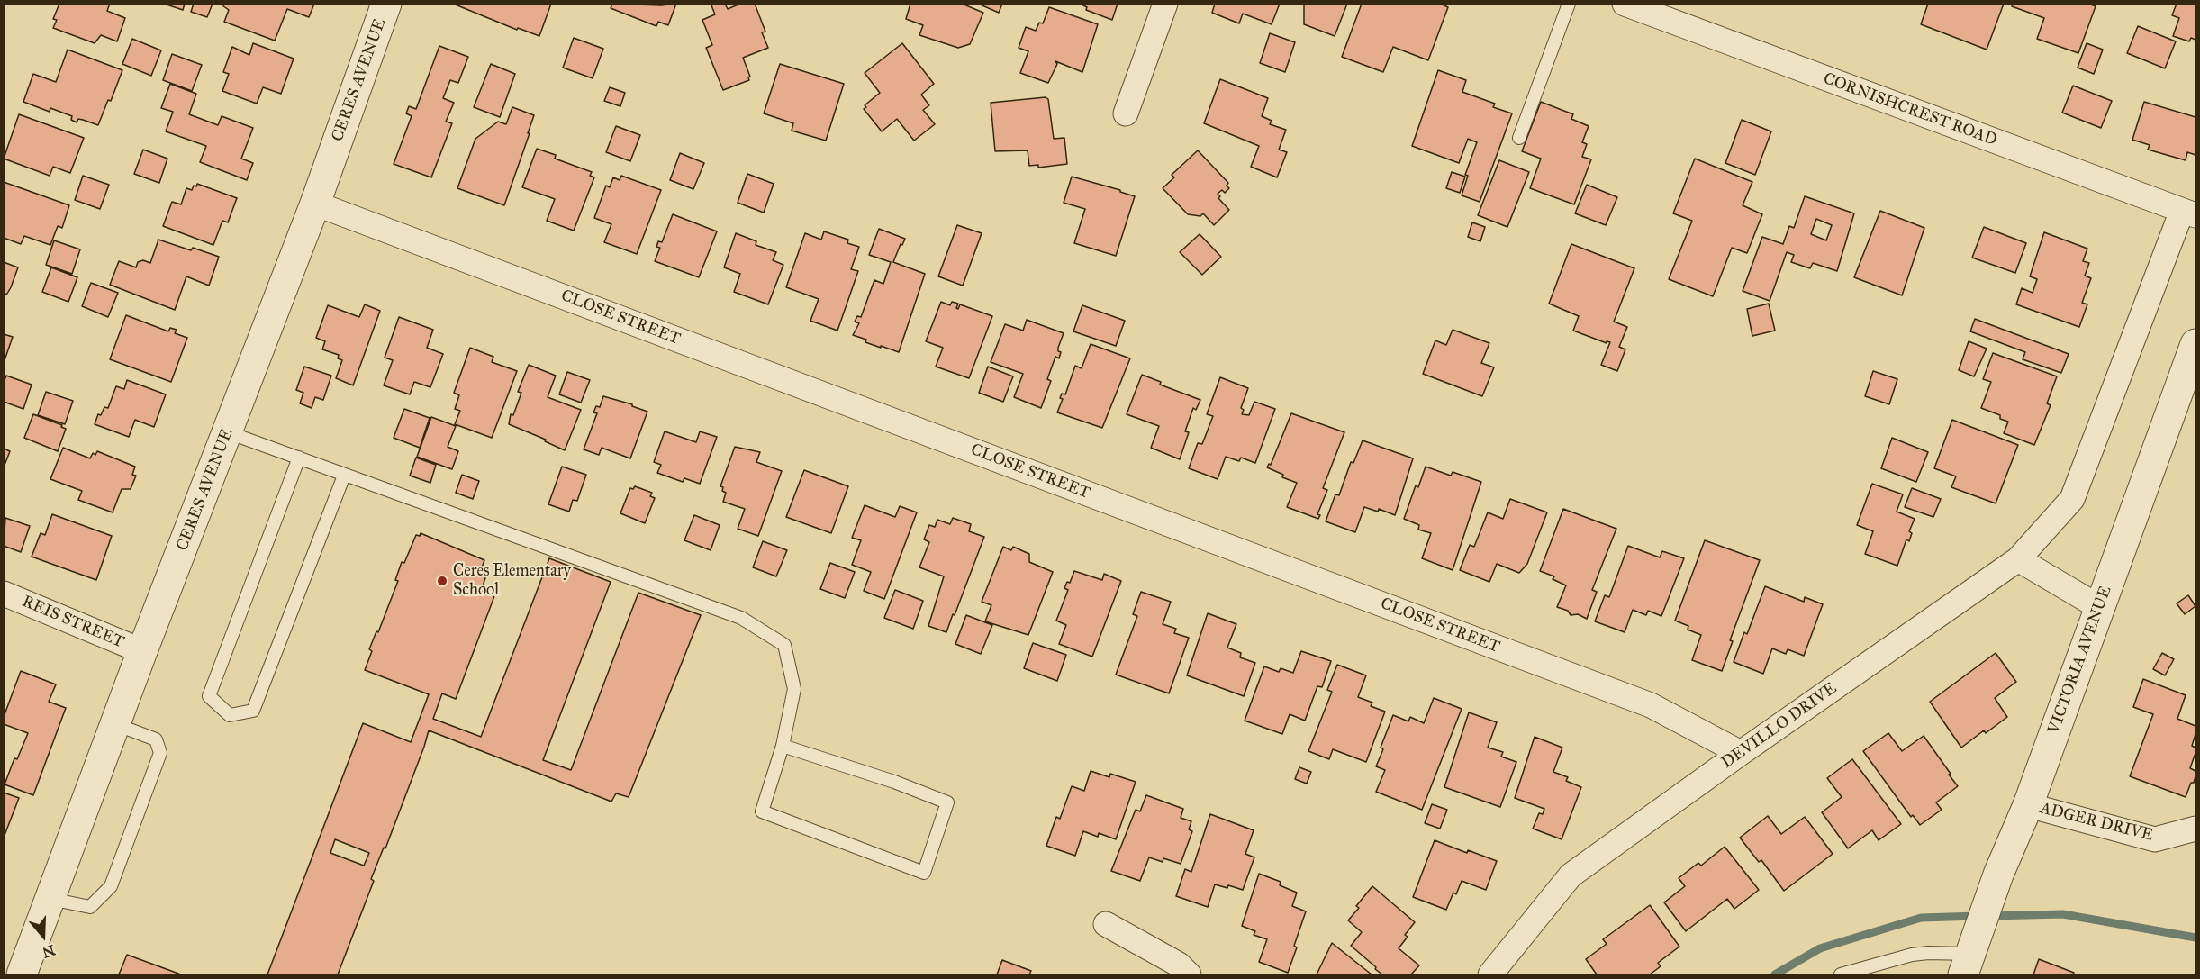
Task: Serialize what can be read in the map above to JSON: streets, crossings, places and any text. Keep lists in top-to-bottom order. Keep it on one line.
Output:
{"streets":{"street":["CERES AVENUE","CORNISHCREST ROAD","CLOSE STREET","REIS STREET","VICTORIA AVENUE","DEVILLO DRIVE","ADGER DRIVE"]},"crossings":[["CERES AVENUE","CLOSE STREET"],["CERES AVENUE","REIS STREET"],["CLOSE STREET","DEVILLO DRIVE"],["VICTORIA AVENUE","ADGER DRIVE"]],"places":["Ceres Elementary School"],"north":"bottom"}
